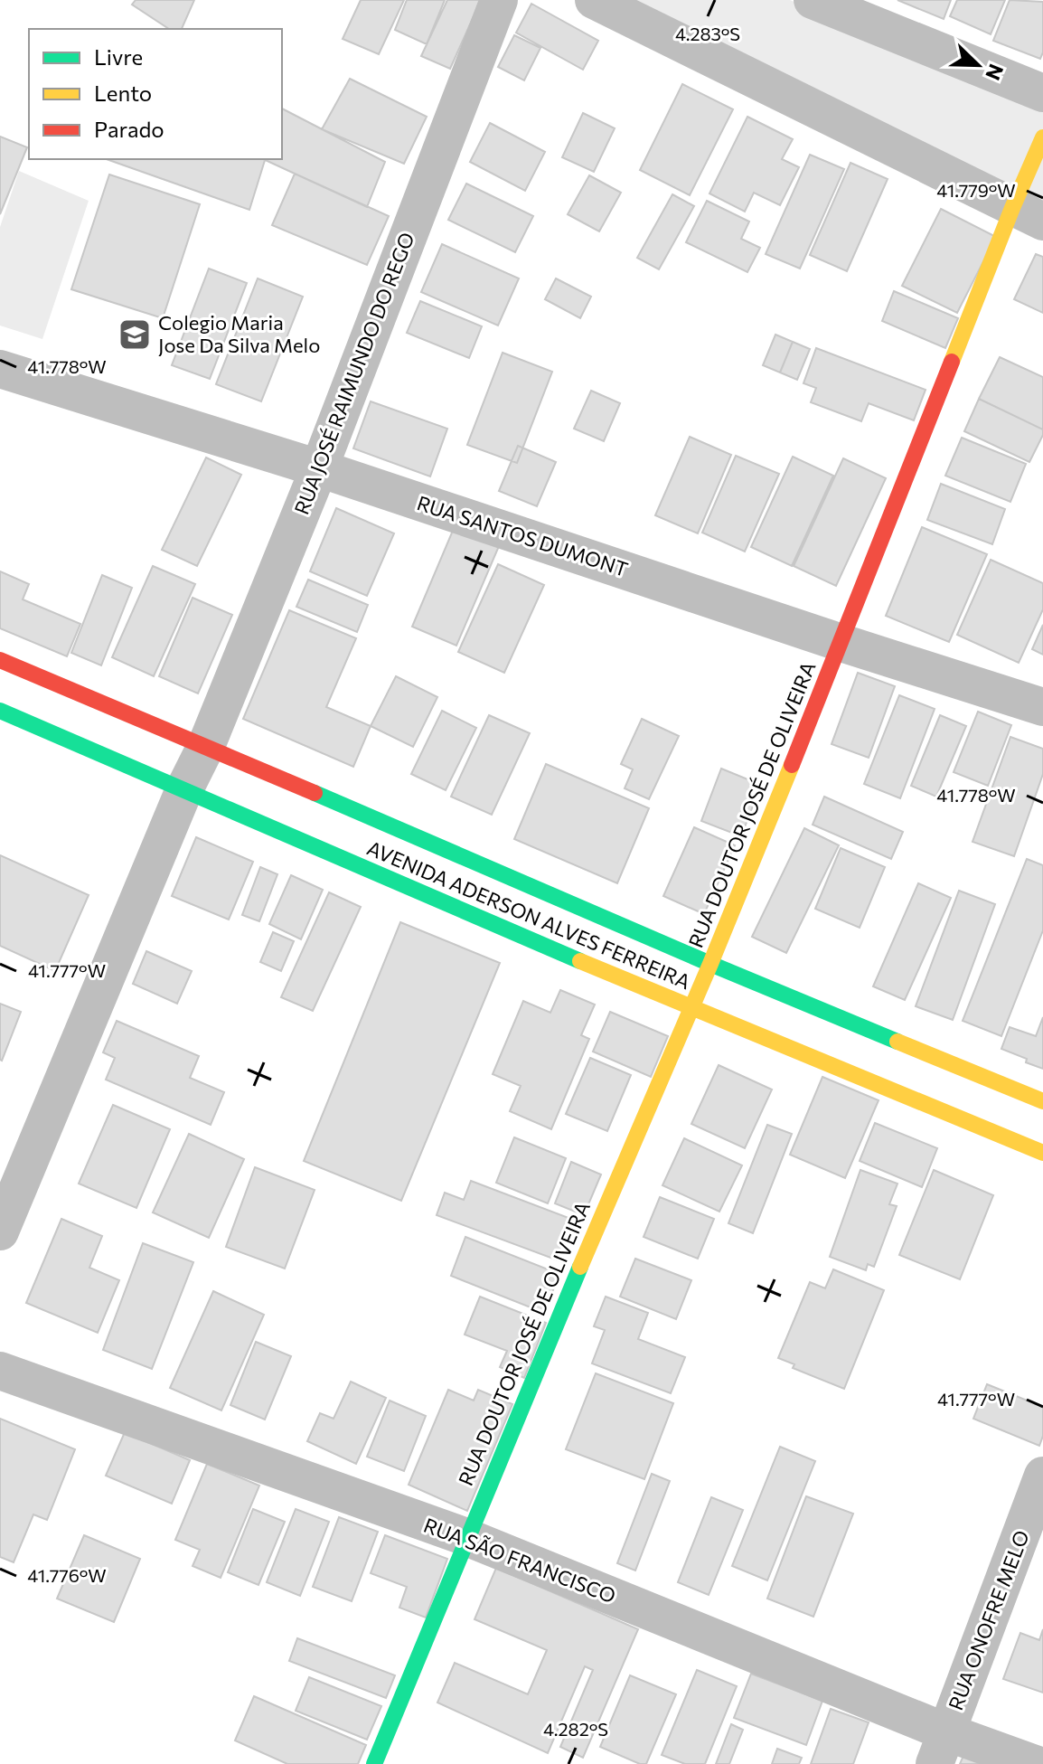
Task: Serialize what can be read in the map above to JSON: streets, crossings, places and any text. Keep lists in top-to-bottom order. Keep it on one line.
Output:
{"streets":{"main road":["RUA DOUTOR JOSÉ DE OLIVEIRA","AVENIDA ADERSON ALVES FERREIRA"],"street":["RUA JOSÉ RAIMUNDO DO REGO","RUA SANTOS DUMONT","RUA SÃO FRANCISCO","RUA ONOFRE MELO"]},"crossings":[["RUA JOSÉ RAIMUNDO DO REGO","RUA SANTOS DUMONT"],["RUA JOSÉ RAIMUNDO DO REGO","AVENIDA ADERSON ALVES FERREIRA"],["RUA SANTOS DUMONT","RUA DOUTOR JOSÉ DE OLIVEIRA"],["RUA DOUTOR JOSÉ DE OLIVEIRA","AVENIDA ADERSON ALVES FERREIRA"],["RUA DOUTOR JOSÉ DE OLIVEIRA","RUA SÃO FRANCISCO"],["RUA SÃO FRANCISCO","RUA ONOFRE MELO"]],"places":{"school or university":["Colegio Maria Jose Da Silva Melo"]},"legend":["Livre","Lento","Parado"],"north":"bottom right","coordinates":["4.283°S","41.779°W","41.778°W","41.777°W","41.776°W","4.282°S"]}
